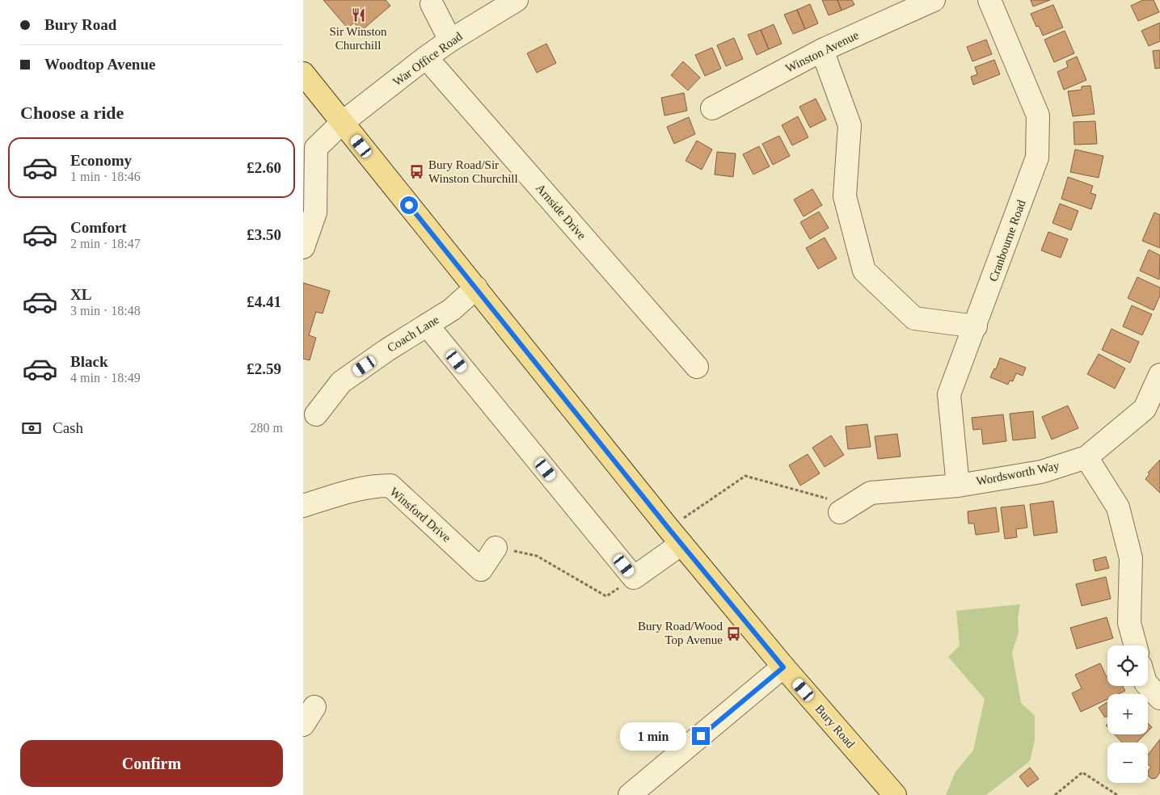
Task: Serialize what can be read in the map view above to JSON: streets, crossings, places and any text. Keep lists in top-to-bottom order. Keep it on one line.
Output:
{"streets":{"main road":["Bury Road"],"street":["Winston Avenue","War Office Road","Arnside Drive","Cranbourne Road","Coach Lane","Wordsworth Way","Winsford Drive"]},"crossings":[["War Office Road","Arnside Drive"],["War Office Road","Bury Road"],["Cranbourne Road","Wordsworth Way"],["Coach Lane","Bury Road"]],"places":{"restaurant":["Sir Winston Churchill"],"bus stop":["Bury Road/Sir Winston Churchill","Bury Road/Wood Top Avenue"]},"page":{"banner":["Bury Road","Woodtop Avenue"],"heading":"Choose a ride","list":[{"name":"Economy","note":"1 min · 18:46","value":"£2.60"},{"name":"Comfort","note":"2 min · 18:47","value":"£3.50"},{"name":"XL","note":"3 min · 18:48","value":"£4.41"},{"name":"Black","note":"4 min · 18:49","value":"£2.59"}],"pay":["Cash","280 m"],"map_buttons":["+","−"],"bubble":"1 min","buttons":"Confirm"}}
